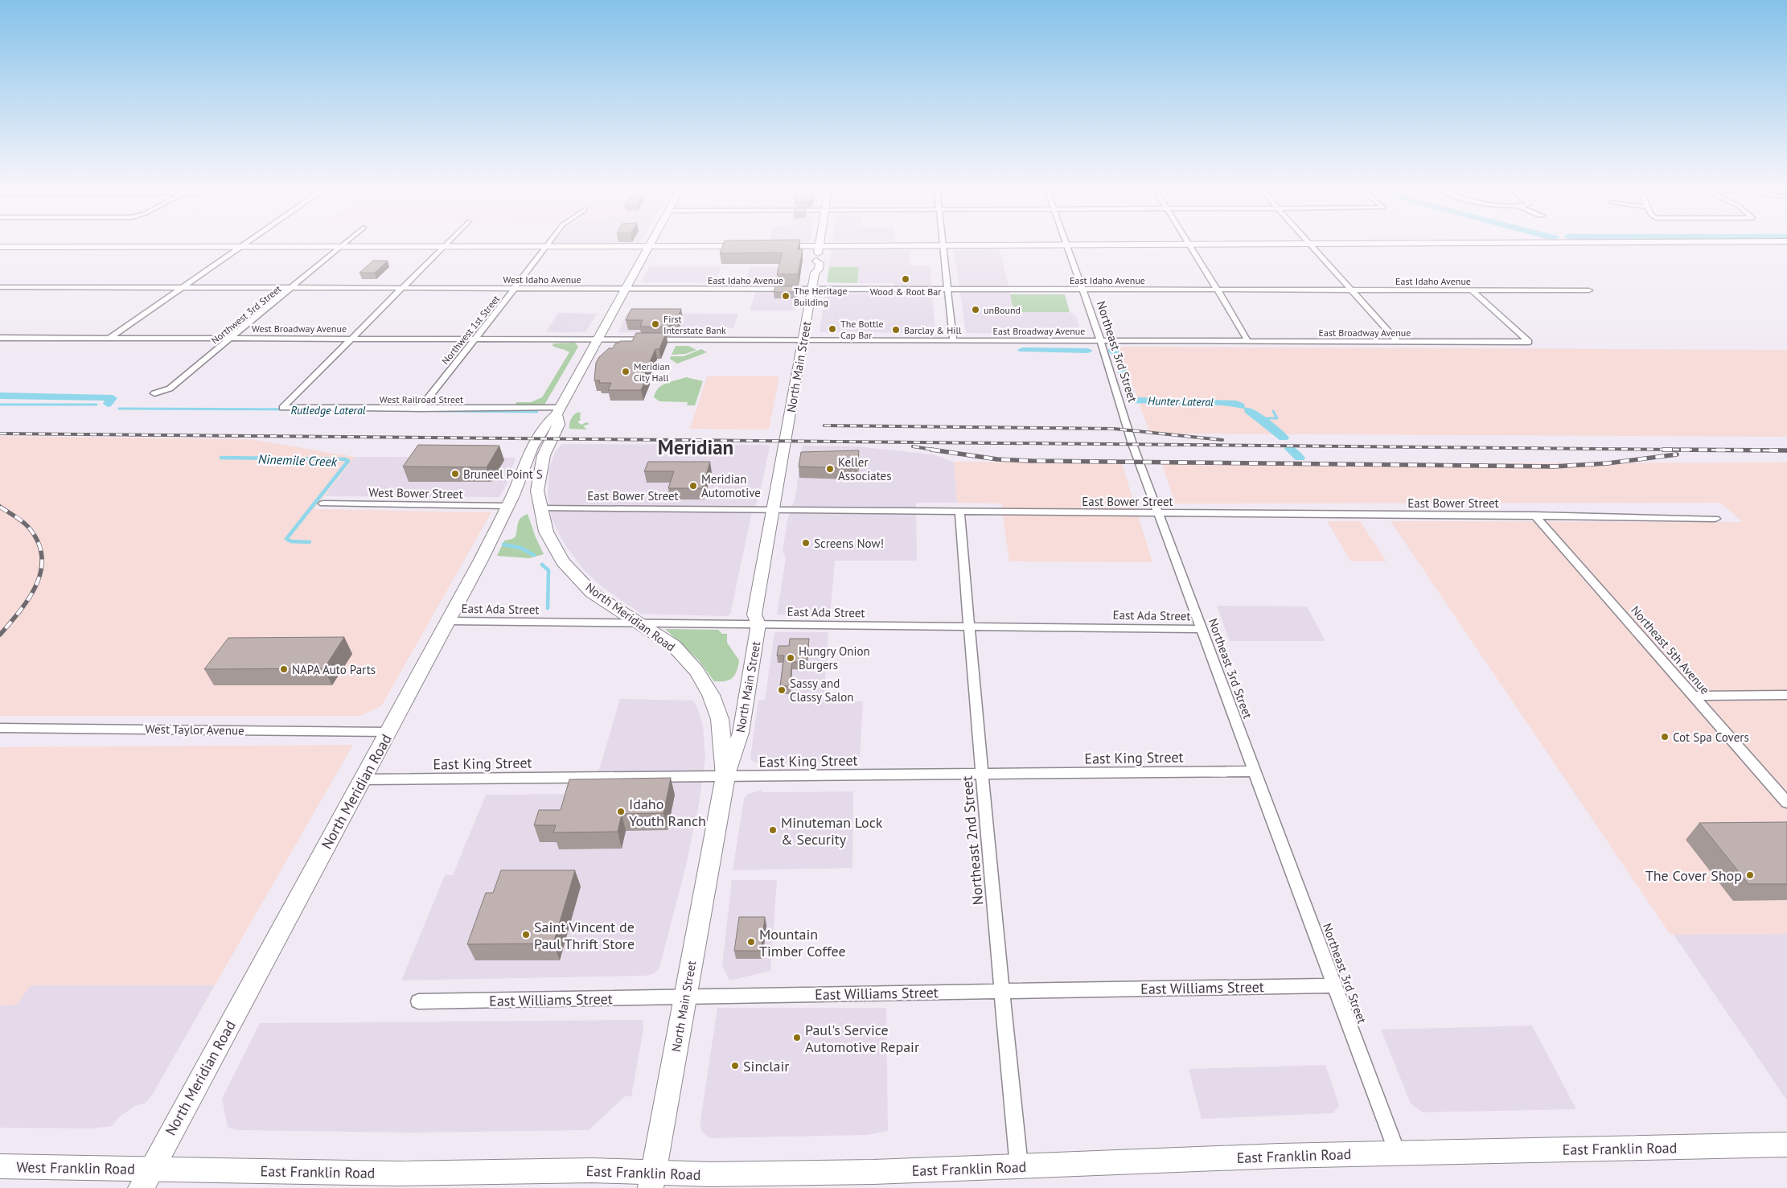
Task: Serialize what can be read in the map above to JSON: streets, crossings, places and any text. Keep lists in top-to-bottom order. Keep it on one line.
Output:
{"streets":{"main road":["North Main Street","North Meridian Road"],"street":["West Idaho Avenue","East Idaho Avenue","Northwest 3rd Street","West Broadway Avenue","Northwest 1st Street","East Broadway Avenue","Northeast 3rd Street","West Railroad Street","West Bower Street","East Bower Street","East Ada Street","Northeast 5th Avenue","West Taylor Avenue","East King Street","Northeast 2nd Street","East Williams Street","East Franklin Road","West Franklin Road"]},"crossings":[["West Idaho Avenue","East Idaho Avenue"],["West Idaho Avenue","Northwest 3rd Street"],["West Idaho Avenue","Northwest 1st Street"],["West Idaho Avenue","North Meridian Road"],["East Idaho Avenue","East Broadway Avenue"],["East Idaho Avenue","Northeast 3rd Street"],["East Idaho Avenue","North Main Street"],["East Idaho Avenue","North Meridian Road"],["Northwest 3rd Street","West Broadway Avenue"],["West Broadway Avenue","Northwest 1st Street"],["West Broadway Avenue","East Broadway Avenue"],["West Broadway Avenue","West Railroad Street"],["West Broadway Avenue","North Meridian Road"],["Northwest 1st Street","West Railroad Street"],["East Broadway Avenue","Northeast 3rd Street"],["East Broadway Avenue","North Main Street"],["East Broadway Avenue","North Meridian Road"],["Northeast 3rd Street","East Bower Street"],["Northeast 3rd Street","East Ada Street"],["Northeast 3rd Street","East King Street"],["Northeast 3rd Street","East Williams Street"],["Northeast 3rd Street","East Franklin Road"],["North Main Street","East Bower Street"],["North Main Street","East Ada Street"],["North Main Street","North Meridian Road"],["North Main Street","East King Street"],["North Main Street","East Williams Street"],["North Main Street","East Franklin Road"],["West Railroad Street","North Meridian Road"],["West Bower Street","North Meridian Road"],["East Bower Street","North Meridian Road"],["East Bower Street","Northeast 5th Avenue"],["East Bower Street","Northeast 2nd Street"],["East Ada Street","North Meridian Road"],["East Ada Street","Northeast 2nd Street"],["North Meridian Road","West Taylor Avenue"],["North Meridian Road","East King Street"],["North Meridian Road","East Franklin Road"],["North Meridian Road","West Franklin Road"],["East King Street","Northeast 2nd Street"],["Northeast 2nd Street","East Williams Street"],["Northeast 2nd Street","East Franklin Road"],["East Franklin Road","West Franklin Road"]],"districts":["Meridian"],"water":["Hunter Lateral","Rutledge Lateral","Ninemile Creek"],"places":["Wood & Root Bar","The Heritage Building","unBound","First Interstate Bank","The Bottle Cap Bar","Barclay & Hill","Meridian City Hall","Keller Associates","Bruneel Point S","Meridian Automotive","Screens Now!","Hungry Onion Burgers","NAPA Auto Parts","Sassy and Classy Salon","Cot Spa Covers","Idaho Youth Ranch","Minuteman Lock & Security","The Cover Shop","Saint Vincent de Paul Thrift Store","Mountain Timber Coffee","Paul's Service Automotive Repair","Sinclair"]}
